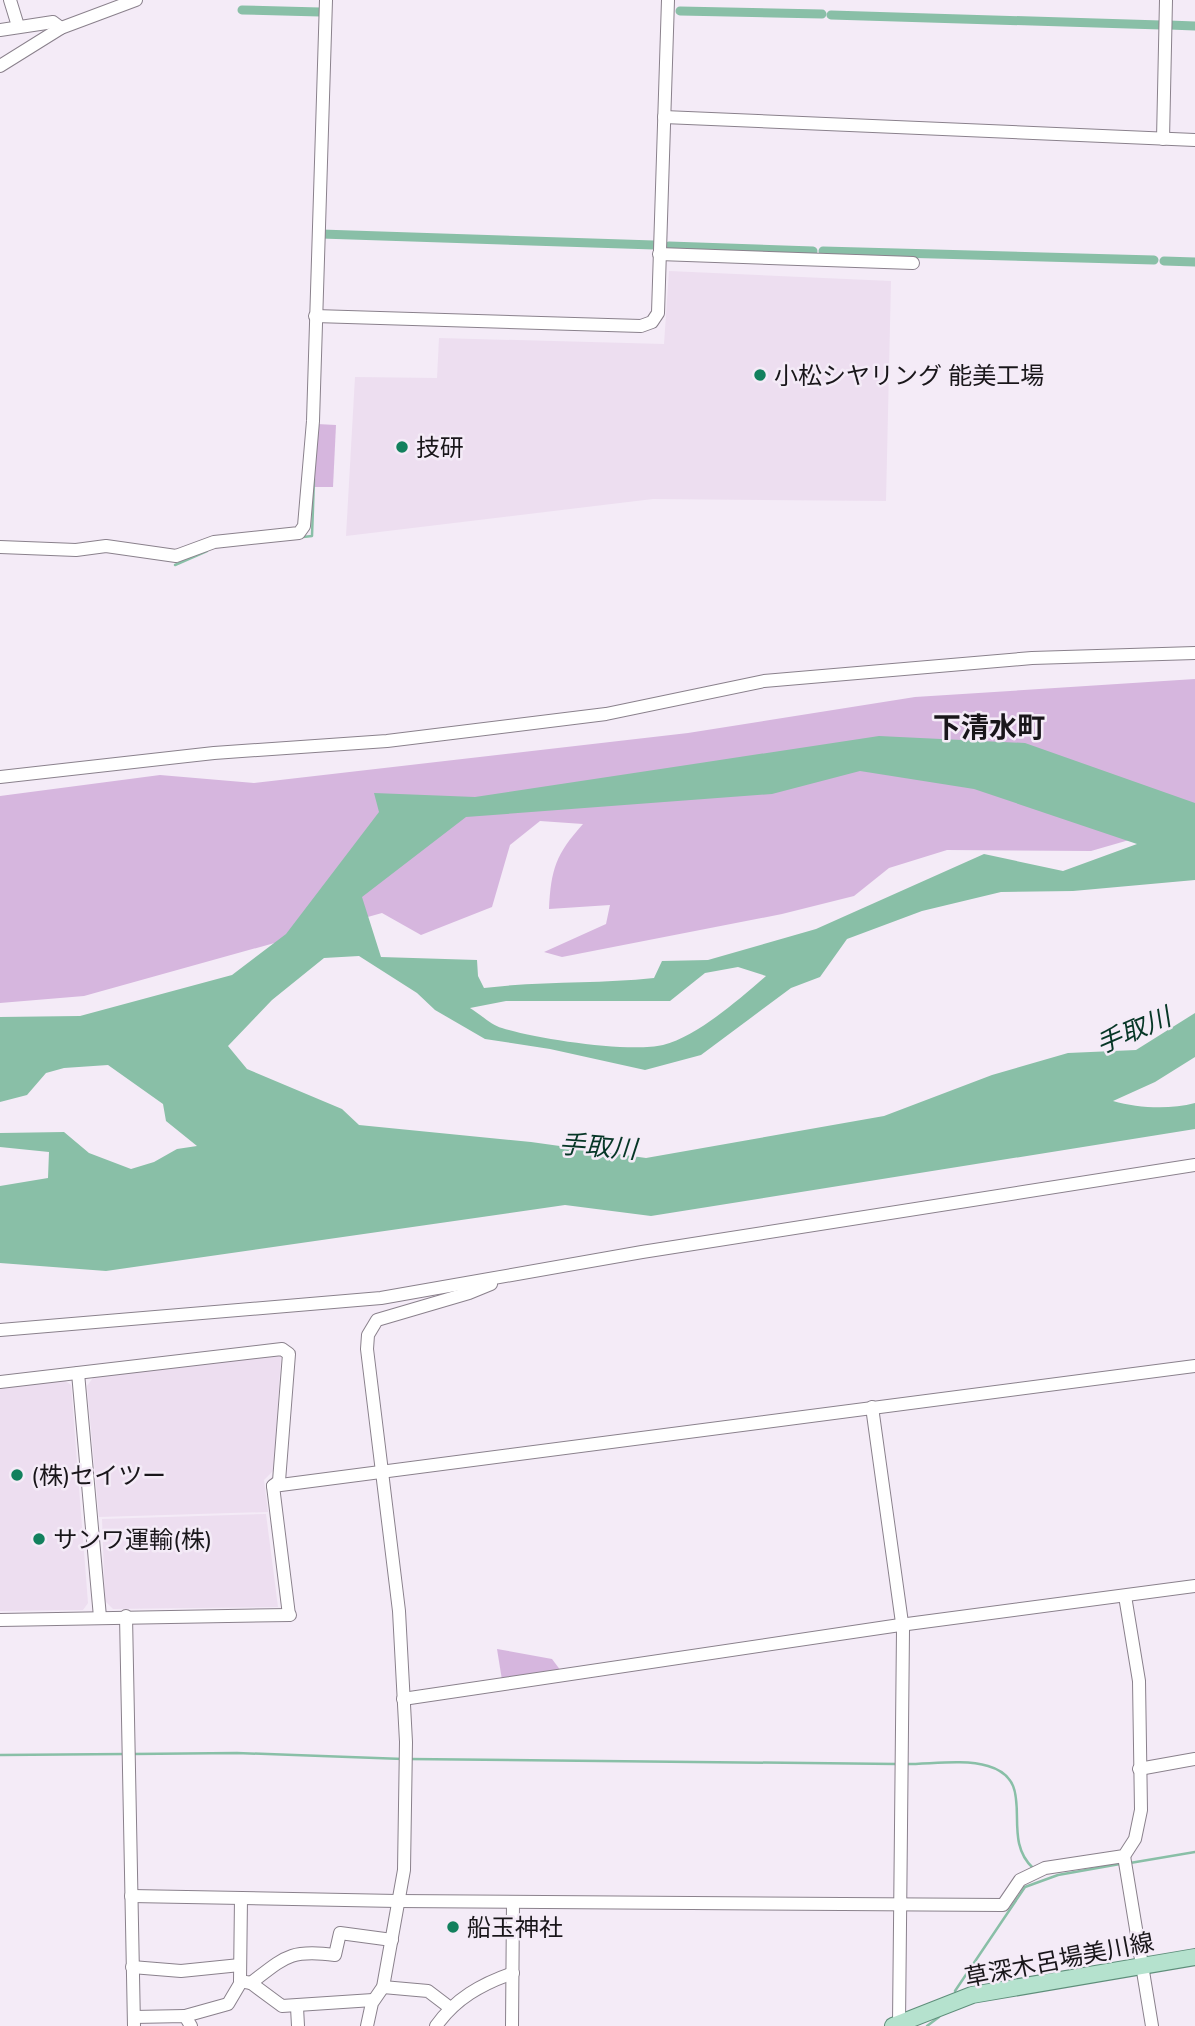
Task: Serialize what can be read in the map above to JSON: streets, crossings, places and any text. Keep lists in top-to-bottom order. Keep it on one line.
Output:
{"streets":{"main road":["草深木呂場美川線"]},"districts":["下清水町"],"water":["手取川"],"places":["小松シヤリング 能美工場","技研","(株)セイツー","サンワ運輸(株)","船玉神社"]}
